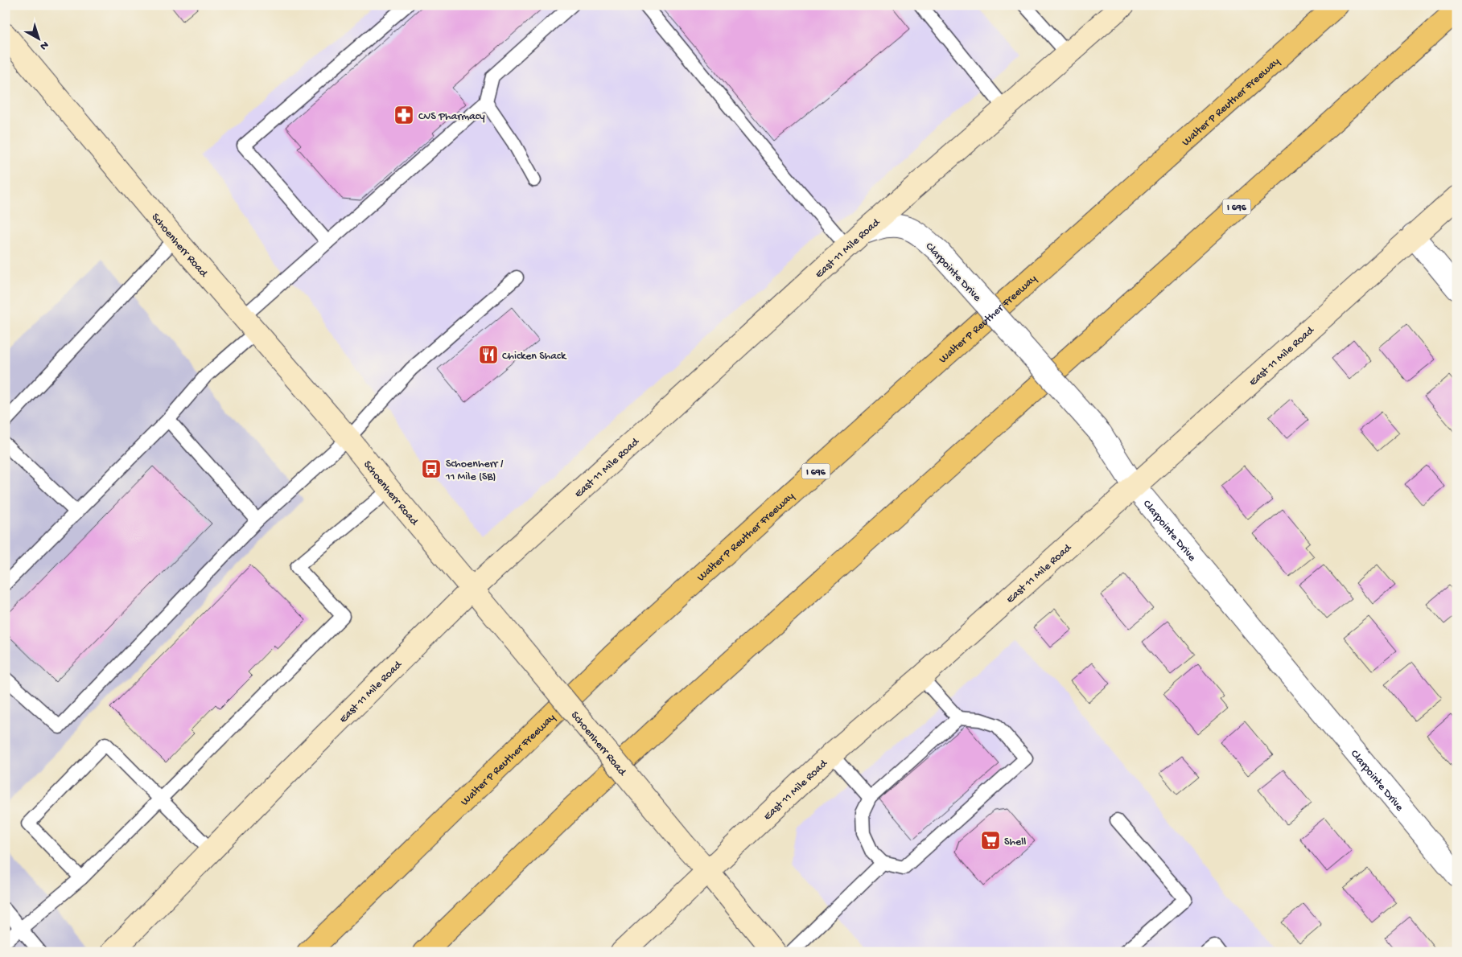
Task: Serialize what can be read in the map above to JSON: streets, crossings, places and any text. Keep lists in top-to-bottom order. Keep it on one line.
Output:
{"streets":{"highway":["Walter P Reuther Freeway","I 696"],"main road":["Schoenherr Road","East 11 Mile Road"],"street":["Clarpointe Drive"]},"crossings":[["Schoenherr Road","East 11 Mile Road"],["East 11 Mile Road","Clarpointe Drive"]],"places":{"pharmacy":["CVS Pharmacy"],"restaurant":["Chicken Shack"],"bus stop":["Schoenherr / 11 Mile (SB)"],"supermarket":["Shell"]},"north":"bottom right"}
